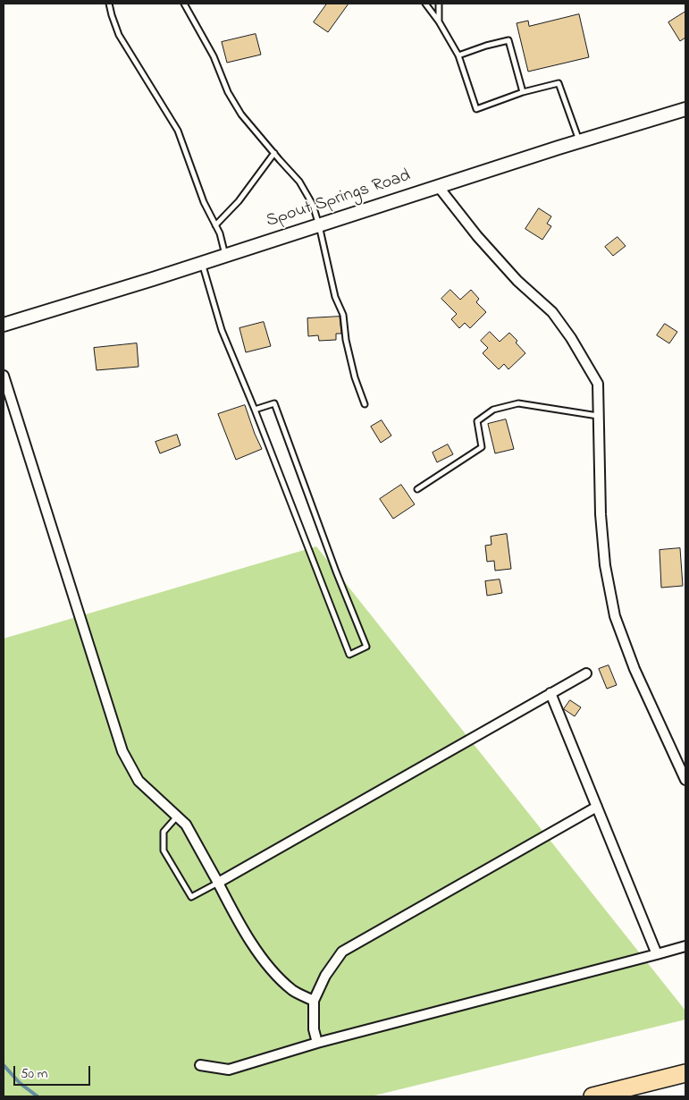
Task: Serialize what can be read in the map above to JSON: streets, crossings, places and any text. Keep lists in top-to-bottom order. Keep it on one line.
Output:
{"streets":{"street":["Spout Springs Road"]},"scale_bar":"50 m"}
